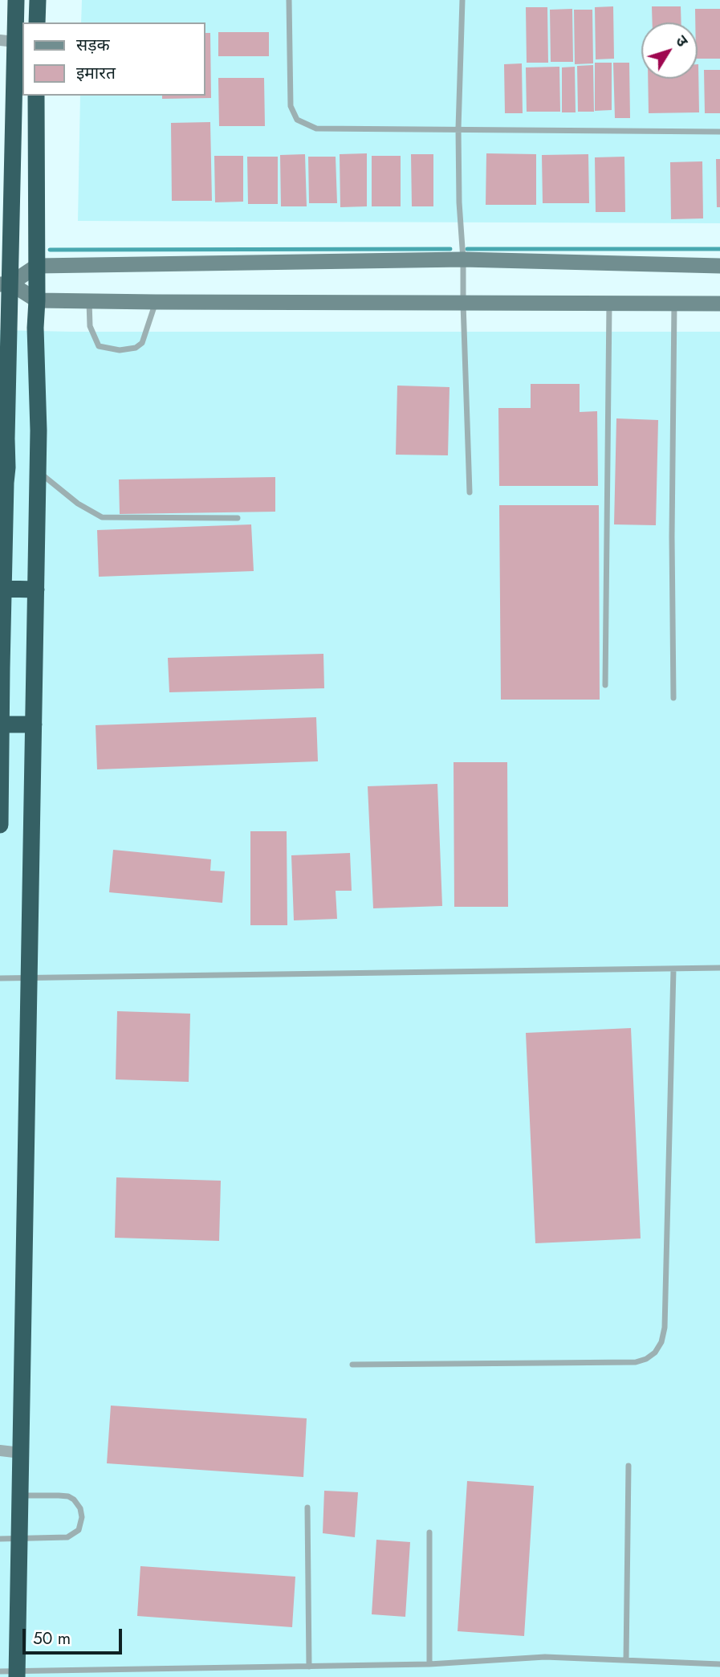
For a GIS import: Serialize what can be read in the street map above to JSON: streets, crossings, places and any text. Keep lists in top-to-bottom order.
{
  "legend": ["सड़क", "इमारत"],
  "scale_bar": "50 m",
  "north": "top right"
}
